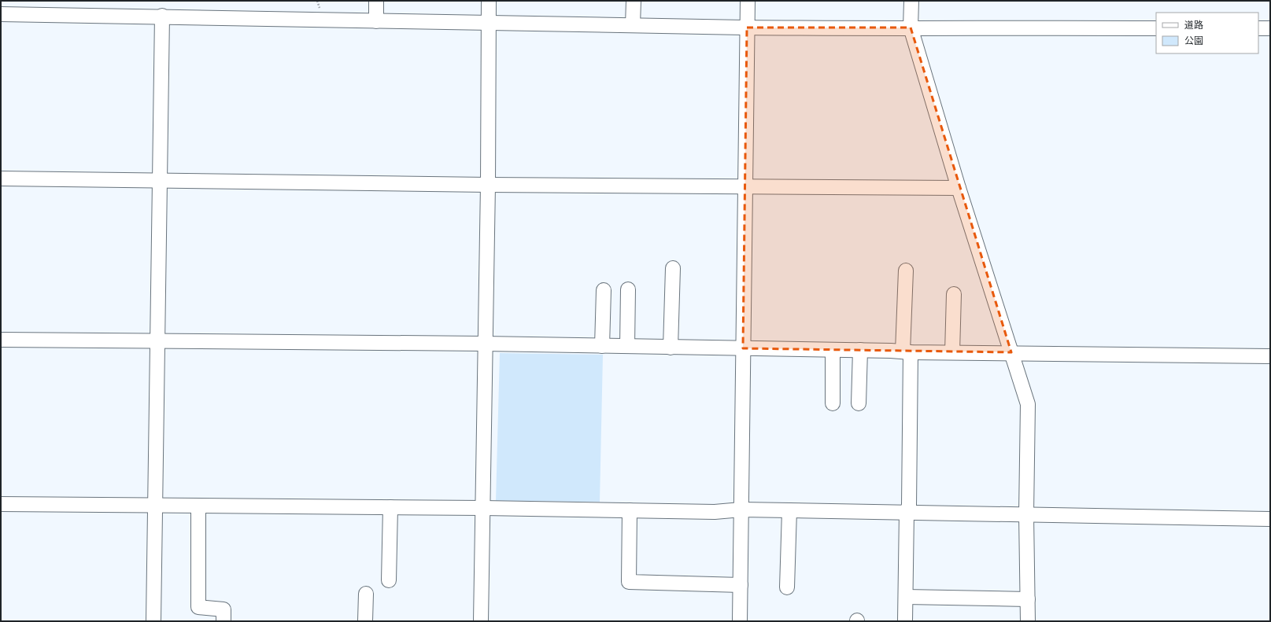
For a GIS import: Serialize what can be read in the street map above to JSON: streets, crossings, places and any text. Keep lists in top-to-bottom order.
{
  "legend": ["道路", "公園"]
}
